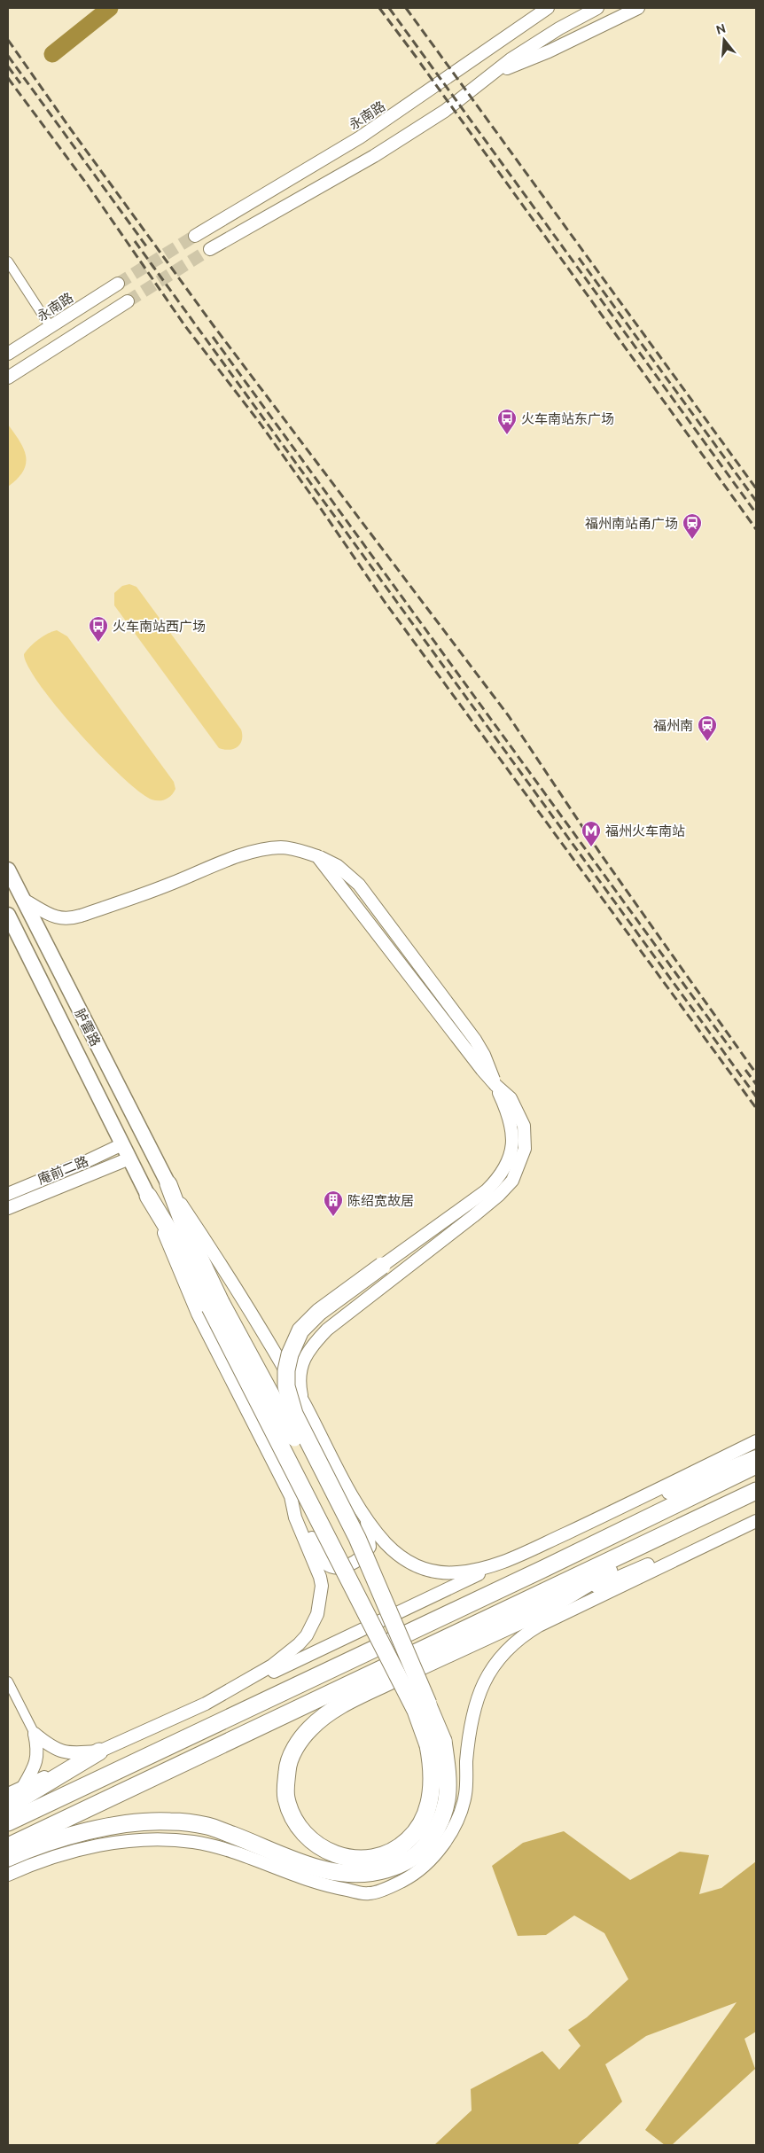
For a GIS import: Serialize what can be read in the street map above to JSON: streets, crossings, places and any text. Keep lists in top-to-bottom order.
{
  "streets": {
    "main road": ["永南路", "胪雷路", "庵前二路"]
  },
  "crossings": [
    ["胪雷路", "庵前二路"]
  ],
  "places": {
    "bus stop": ["火车南站东广场", "火车南站西广场"],
    "station": ["福州南站甬广场", "福州南"],
    "metro station": ["福州火车南站"],
    "building": ["陈绍宽故居"]
  },
  "north": "top"
}
